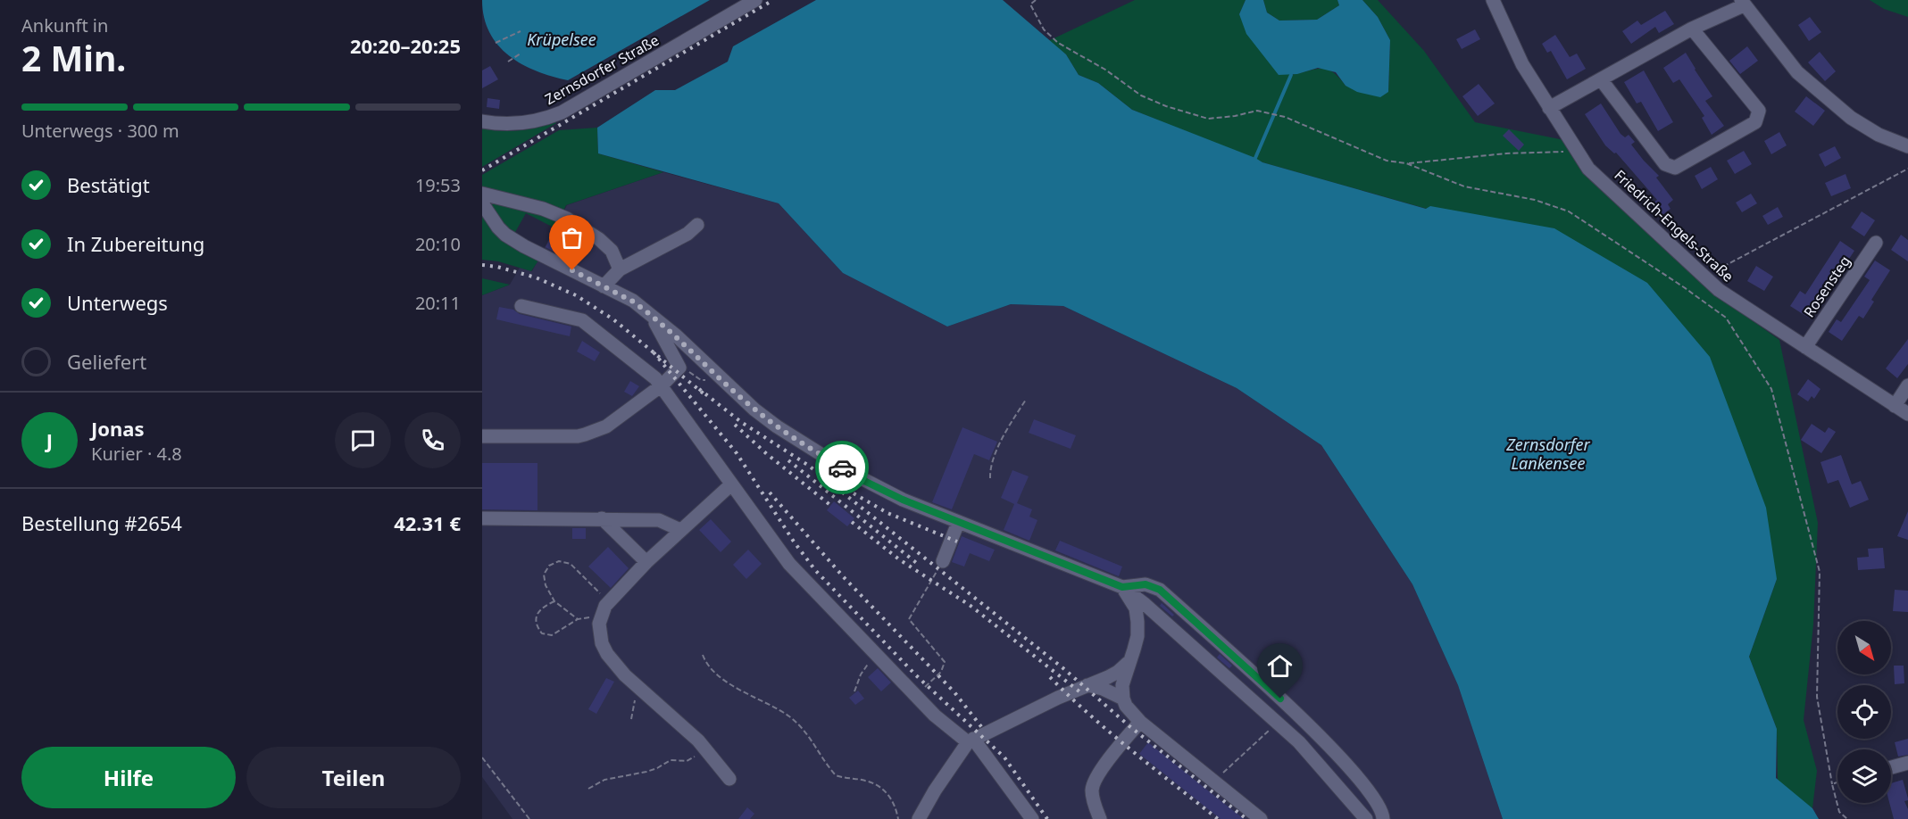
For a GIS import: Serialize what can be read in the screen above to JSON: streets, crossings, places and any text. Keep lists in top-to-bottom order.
{
  "streets": {
    "street": ["Zernsdorfer Straße", "Friedrich-Engels-Straße", "Rosensteg"]
  },
  "crossings": [
    ["Friedrich-Engels-Straße", "Rosensteg"]
  ],
  "water": ["Krüpelsee", "Zernsdorfer Lankensee"],
  "north": "bottom right",
  "page": {
    "heading": ["2 Min.", "Ankunft in", "20:20–20:25"],
    "panel": [
      "Jonas",
      "Kurier · 4.8",
      "Bestellung #2654",
      "42.31 €"
    ],
    "bar": "Unterwegs · 300 m",
    "list": [
      ["Bestätigt", "19:53"],
      ["In Zubereitung", "20:10"],
      ["Unterwegs", "20:11"],
      "Geliefert"
    ],
    "round": "J",
    "buttons": ["Hilfe", "Teilen"]
  }
}
